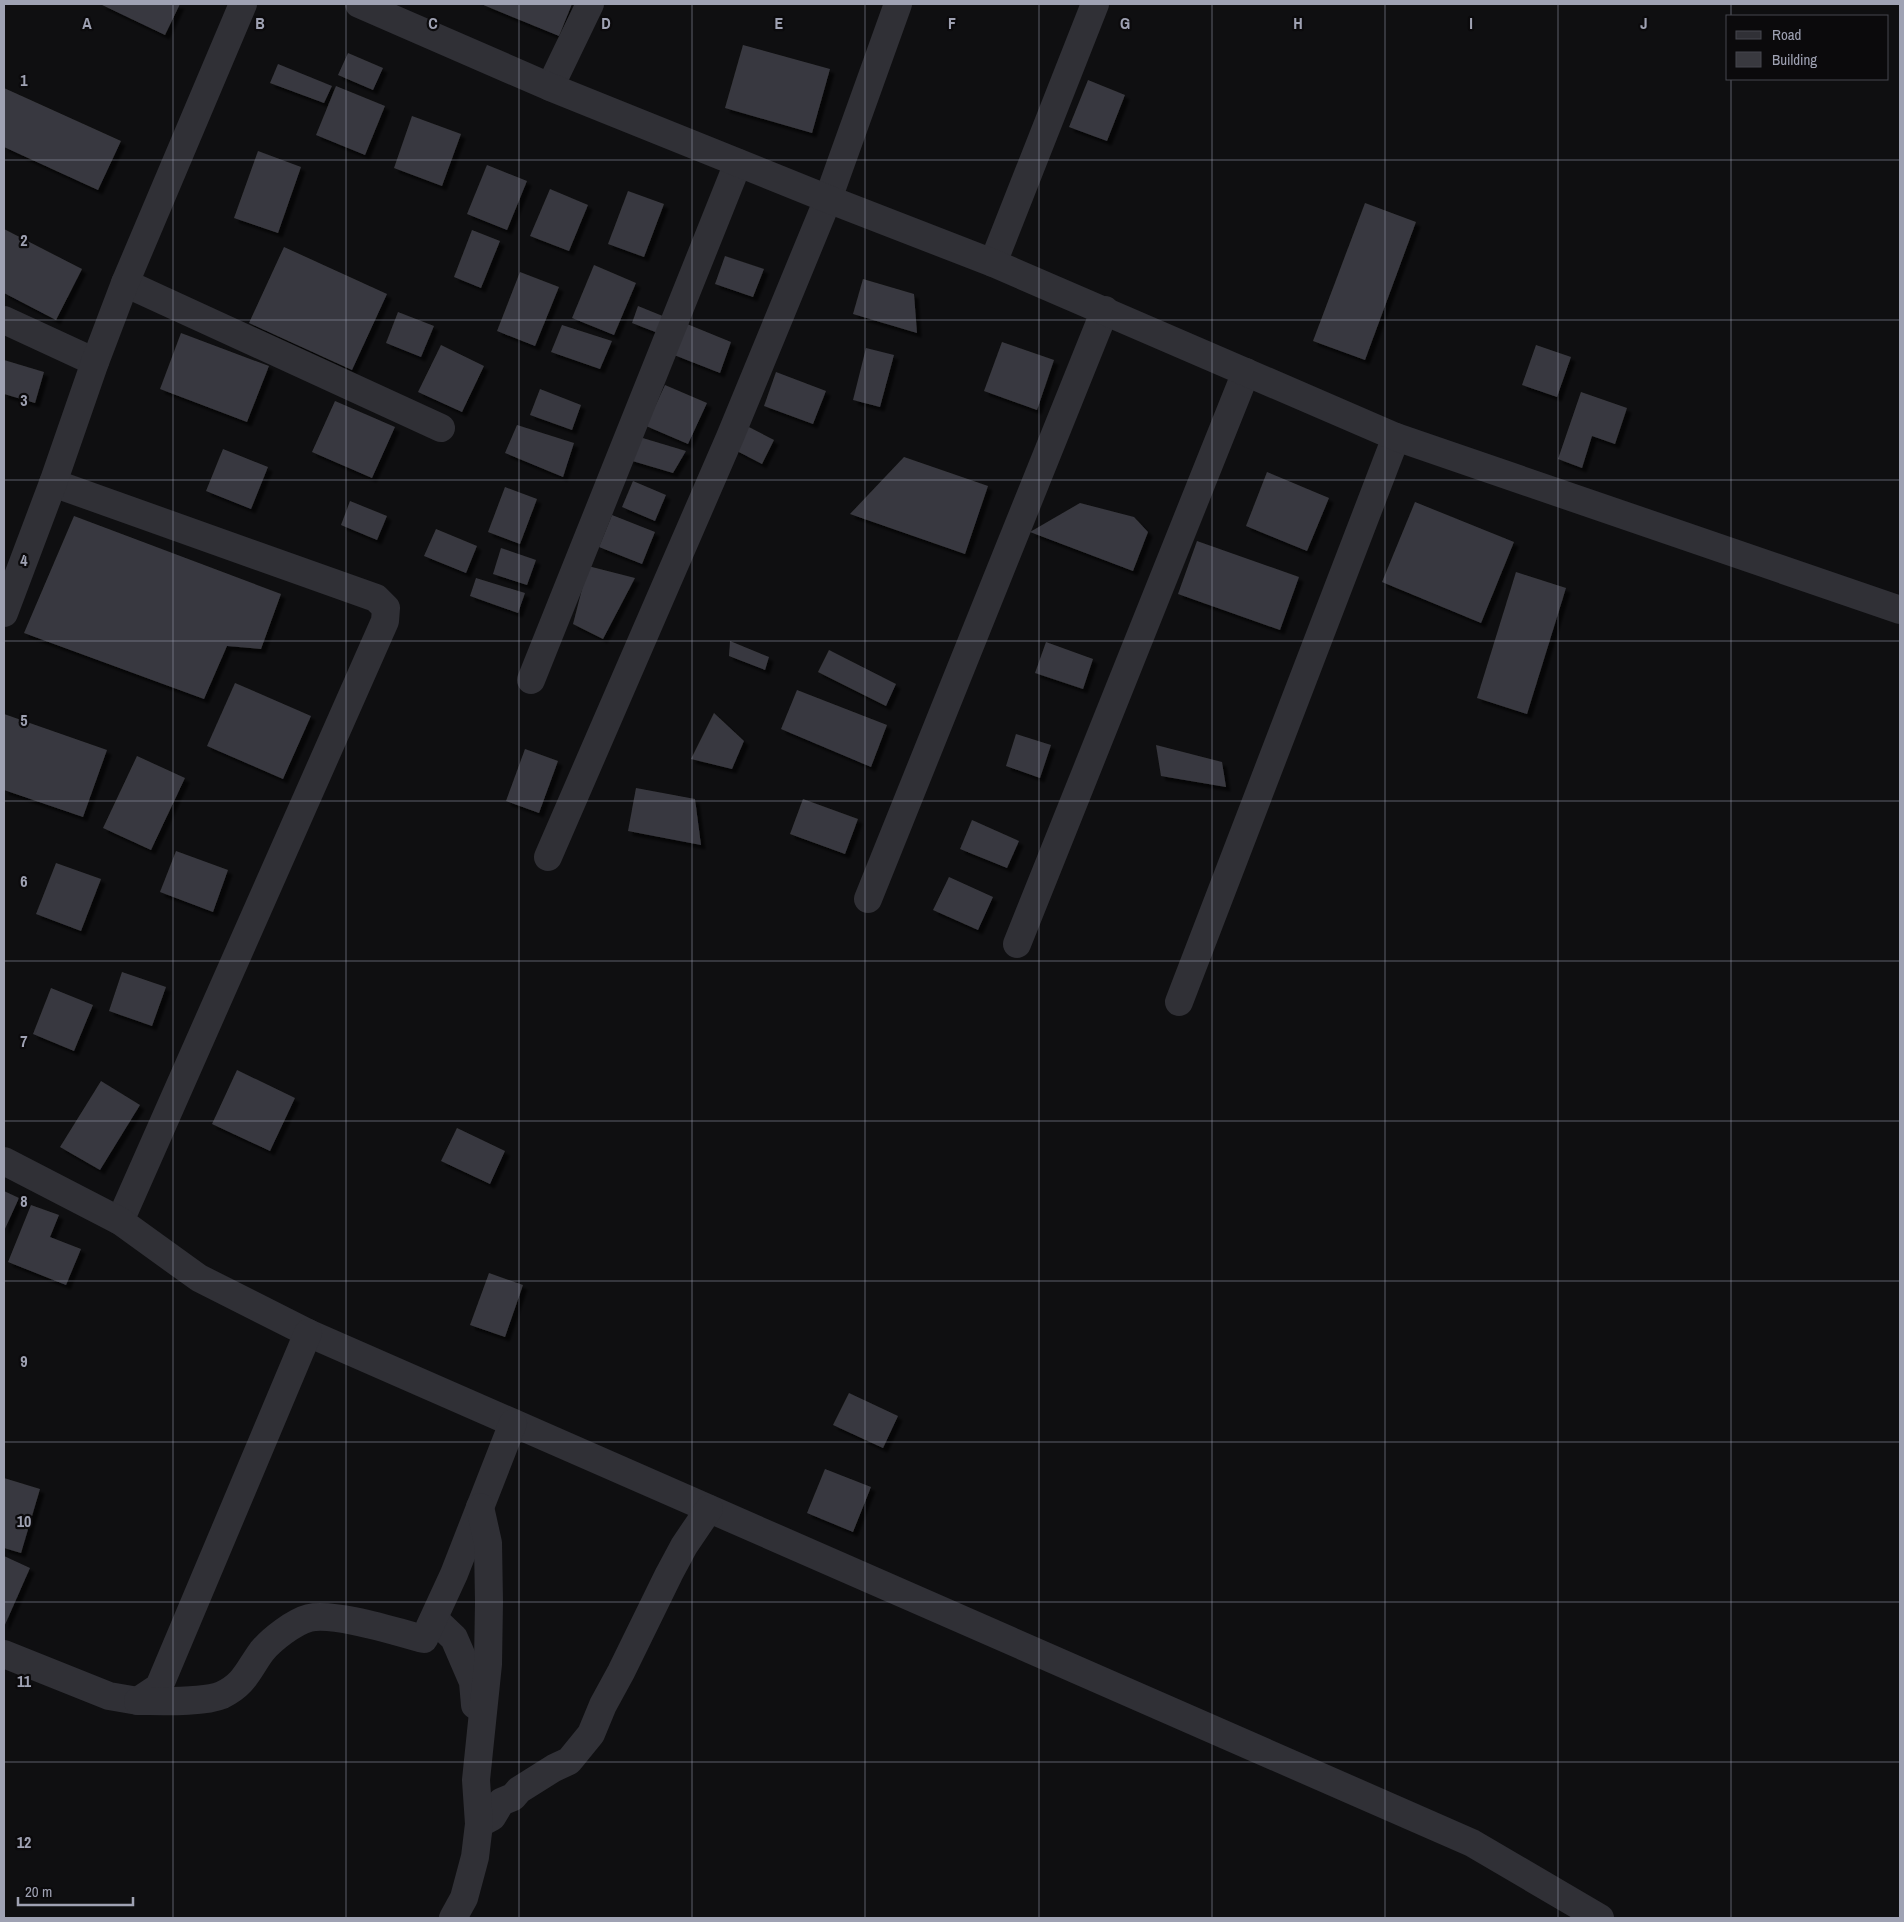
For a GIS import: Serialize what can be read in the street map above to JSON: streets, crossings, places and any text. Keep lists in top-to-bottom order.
{
  "legend": ["Road", "Building"],
  "scale_bar": "20 m",
  "grid": {
    "columns": [
      "A",
      "B",
      "C",
      "D",
      "E",
      "F",
      "G",
      "H",
      "I",
      "J"
    ],
    "rows": [
      "1",
      "2",
      "3",
      "4",
      "5",
      "6",
      "7",
      "8",
      "9",
      "10",
      "11",
      "12"
    ]
  }
}
